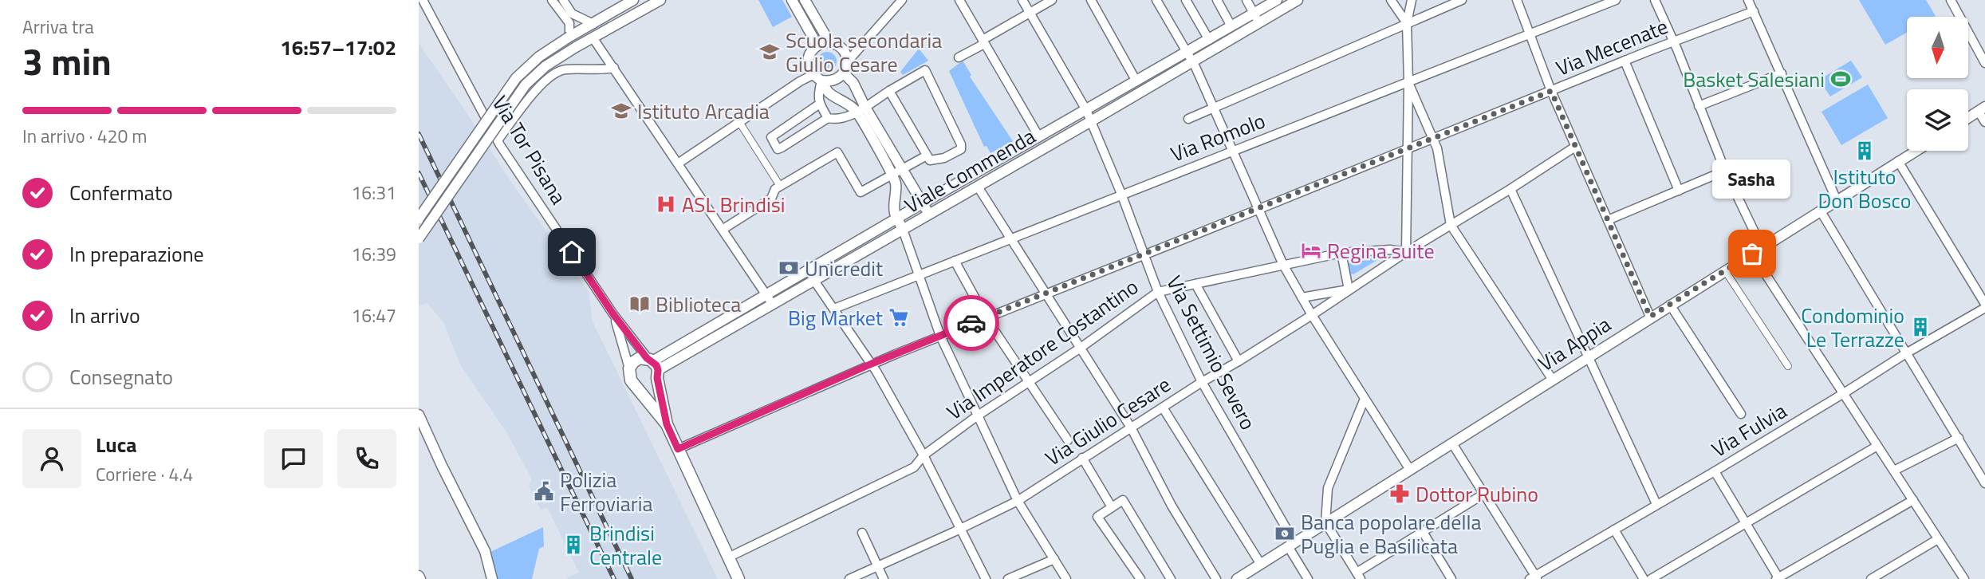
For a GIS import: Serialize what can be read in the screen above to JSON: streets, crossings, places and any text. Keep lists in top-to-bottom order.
{
  "streets": {
    "main road": ["Via Tor Pisana"],
    "street": [
      "Via Mecenate",
      "Via Romolo",
      "Viale Commenda",
      "Via Appia",
      "Via Imperatore Costantino",
      "Via Settimio Severo",
      "Via Giulio Cesare",
      "Via Fulvia"
    ]
  },
  "crossings": [
    ["Via Mecenate", "Via Tor Pisana"],
    ["Via Mecenate", "Via Settimio Severo"],
    ["Via Romolo", "Via Settimio Severo"],
    ["Via Tor Pisana", "Viale Commenda"],
    ["Via Tor Pisana", "Via Imperatore Costantino"],
    ["Viale Commenda", "Via Settimio Severo"],
    ["Via Appia", "Via Settimio Severo"],
    ["Via Imperatore Costantino", "Via Settimio Severo"],
    ["Via Imperatore Costantino", "Via Giulio Cesare"],
    ["Via Settimio Severo", "Via Giulio Cesare"]
  ],
  "places": {
    "school or university": ["Scuola secondaria Giulio Cesare", "Istituto Arcadia"],
    "sports": ["Basket Salesiani"],
    "building": ["Istituto Don Bosco", "Condominio Le Terrazze", "Brindisi Centrale"],
    "hospital": ["ASL Brindisi"],
    "hotel": ["Regina suite"],
    "other": ["Sasha"],
    "bank": ["Unicredit", "Banca popolare della Puglia e Basilicata"],
    "library": ["Biblioteca"],
    "supermarket": ["Big Market"],
    "public building": ["Polizia Ferroviaria"],
    "pharmacy": ["Dottor Rubino"]
  },
  "north": "bottom",
  "page": {
    "heading": ["3 min", "Arriva tra", "16:57–17:02"],
    "panel": ["Luca", "Corriere · 4.4"],
    "bar": "In arrivo · 420 m",
    "bubble": "Sasha",
    "list": [
      ["Confermato", "16:31"],
      ["In preparazione", "16:39"],
      ["In arrivo", "16:47"],
      "Consegnato"
    ]
  }
}
